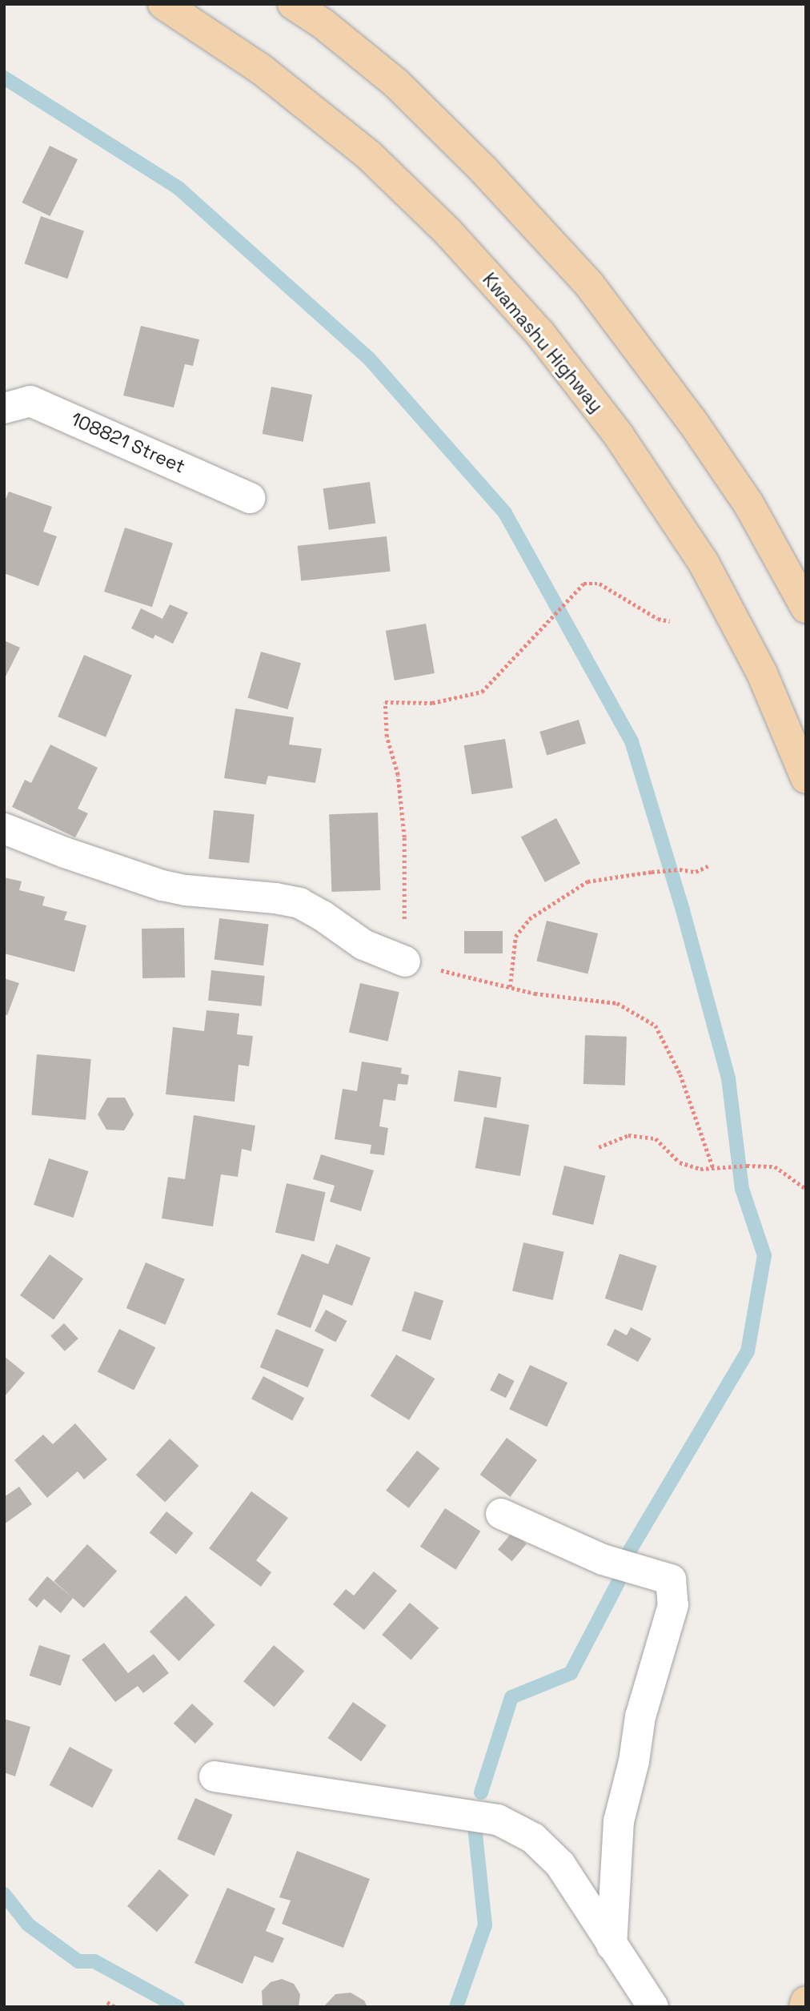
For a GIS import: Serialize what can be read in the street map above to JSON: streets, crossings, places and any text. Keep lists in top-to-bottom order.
{
  "streets": {
    "main road": ["Kwamashu Highway"],
    "street": ["108821 Street"]
  }
}
